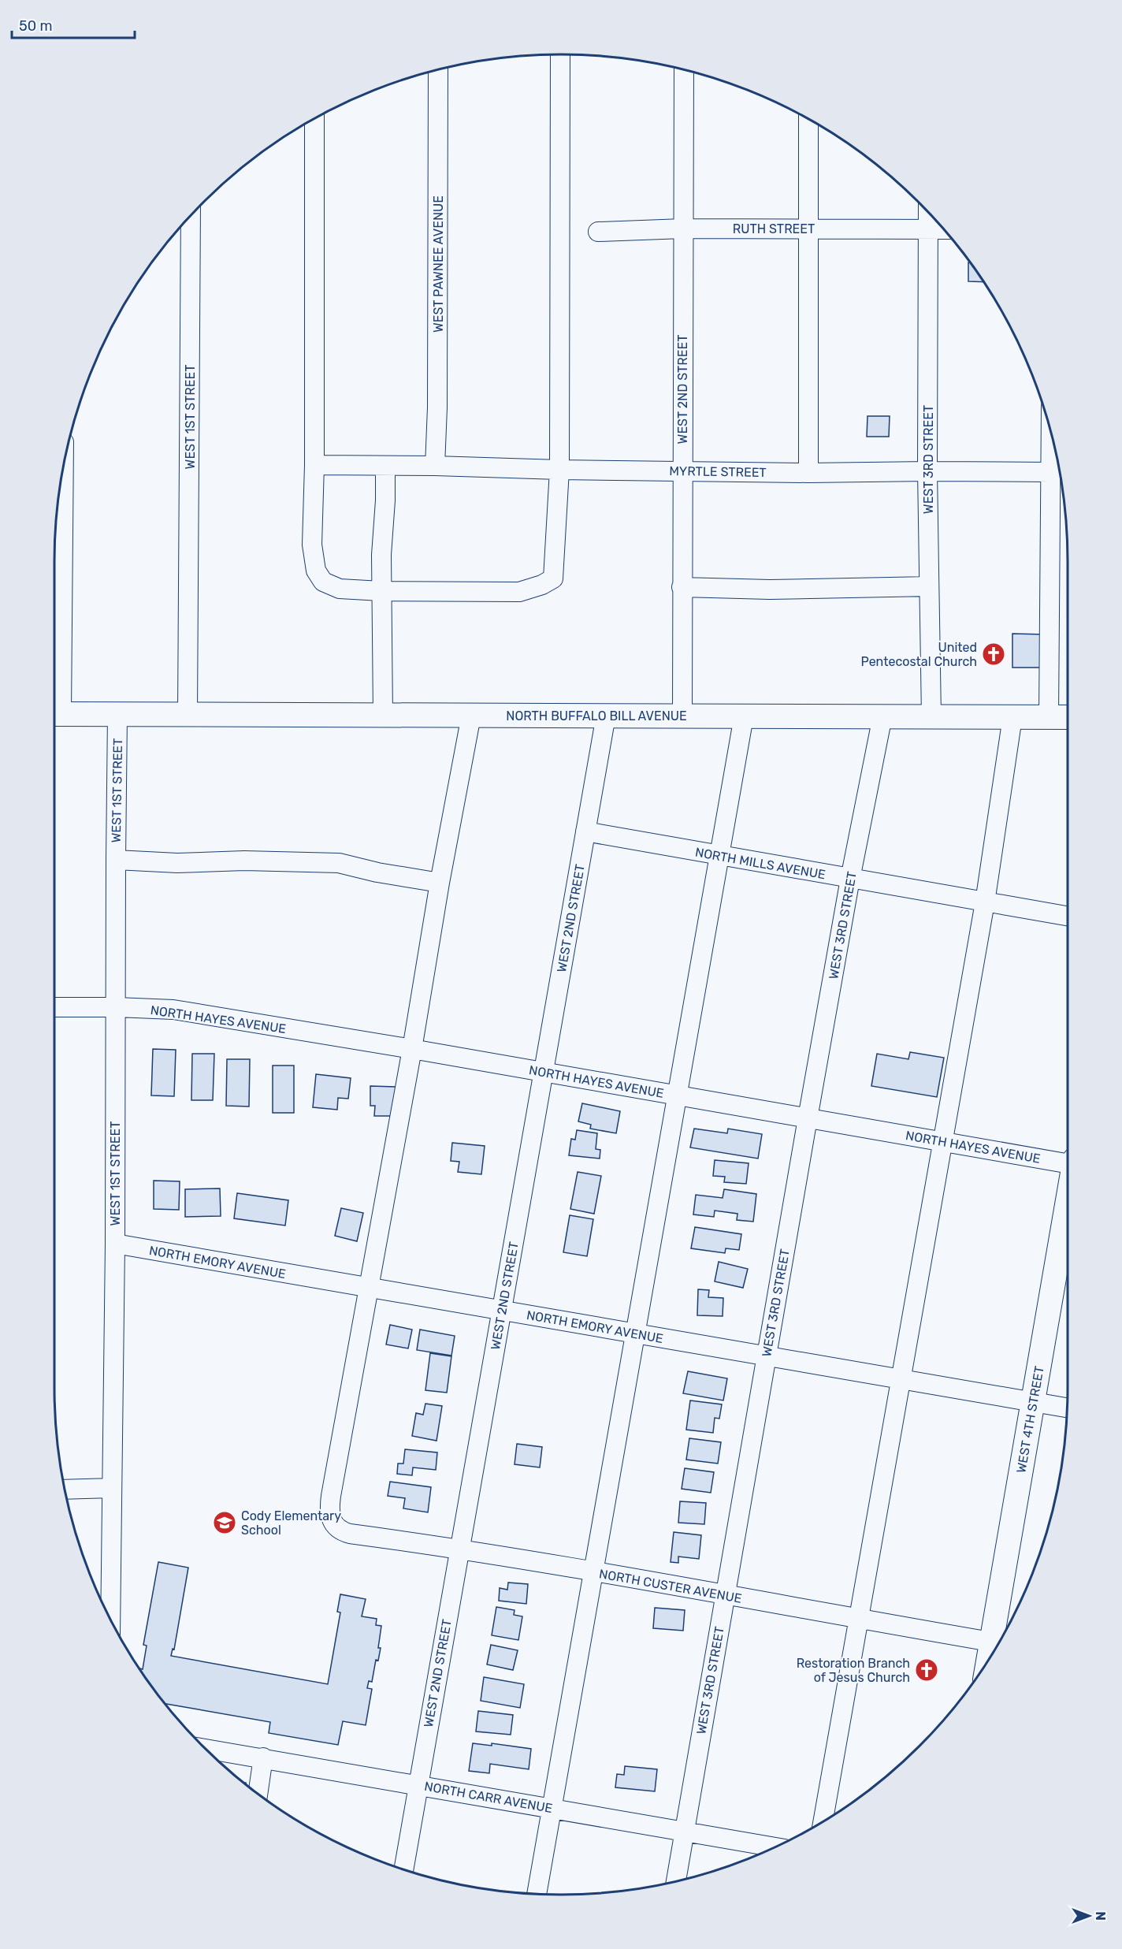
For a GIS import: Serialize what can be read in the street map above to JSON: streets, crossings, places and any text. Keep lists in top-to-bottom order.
{
  "streets": {
    "main road": ["NORTH BUFFALO BILL AVENUE", "WEST 4TH STREET"],
    "street": [
      "RUTH STREET",
      "WEST PAWNEE AVENUE",
      "WEST 2ND STREET",
      "WEST 1ST STREET",
      "WEST 3RD STREET",
      "MYRTLE STREET",
      "NORTH MILLS AVENUE",
      "NORTH HAYES AVENUE",
      "NORTH EMORY AVENUE",
      "NORTH CUSTER AVENUE",
      "NORTH CARR AVENUE"
    ]
  },
  "crossings": [
    ["RUTH STREET", "WEST 2ND STREET"],
    ["RUTH STREET", "WEST 3RD STREET"],
    ["WEST PAWNEE AVENUE", "MYRTLE STREET"],
    ["WEST 2ND STREET", "MYRTLE STREET"],
    ["WEST 2ND STREET", "NORTH BUFFALO BILL AVENUE"],
    ["WEST 2ND STREET", "NORTH MILLS AVENUE"],
    ["WEST 2ND STREET", "NORTH HAYES AVENUE"],
    ["WEST 2ND STREET", "NORTH EMORY AVENUE"],
    ["WEST 2ND STREET", "NORTH CUSTER AVENUE"],
    ["WEST 2ND STREET", "NORTH CARR AVENUE"],
    ["WEST 1ST STREET", "NORTH BUFFALO BILL AVENUE"],
    ["WEST 1ST STREET", "NORTH HAYES AVENUE"],
    ["WEST 1ST STREET", "NORTH EMORY AVENUE"],
    ["WEST 3RD STREET", "MYRTLE STREET"],
    ["WEST 3RD STREET", "NORTH BUFFALO BILL AVENUE"],
    ["WEST 3RD STREET", "NORTH MILLS AVENUE"],
    ["WEST 3RD STREET", "NORTH HAYES AVENUE"],
    ["WEST 3RD STREET", "NORTH EMORY AVENUE"],
    ["WEST 3RD STREET", "NORTH CUSTER AVENUE"],
    ["WEST 3RD STREET", "NORTH CARR AVENUE"],
    ["NORTH EMORY AVENUE", "WEST 4TH STREET"],
    ["NORTH EMORY AVENUE", "NORTH CUSTER AVENUE"],
    ["WEST 4TH STREET", "NORTH CUSTER AVENUE"]
  ],
  "places": {
    "church": ["United Pentecostal Church", "Restoration Branch of Jesus Church"],
    "school or university": ["Cody Elementary School"]
  },
  "scale_bar": "50 m",
  "north": "right"
}
